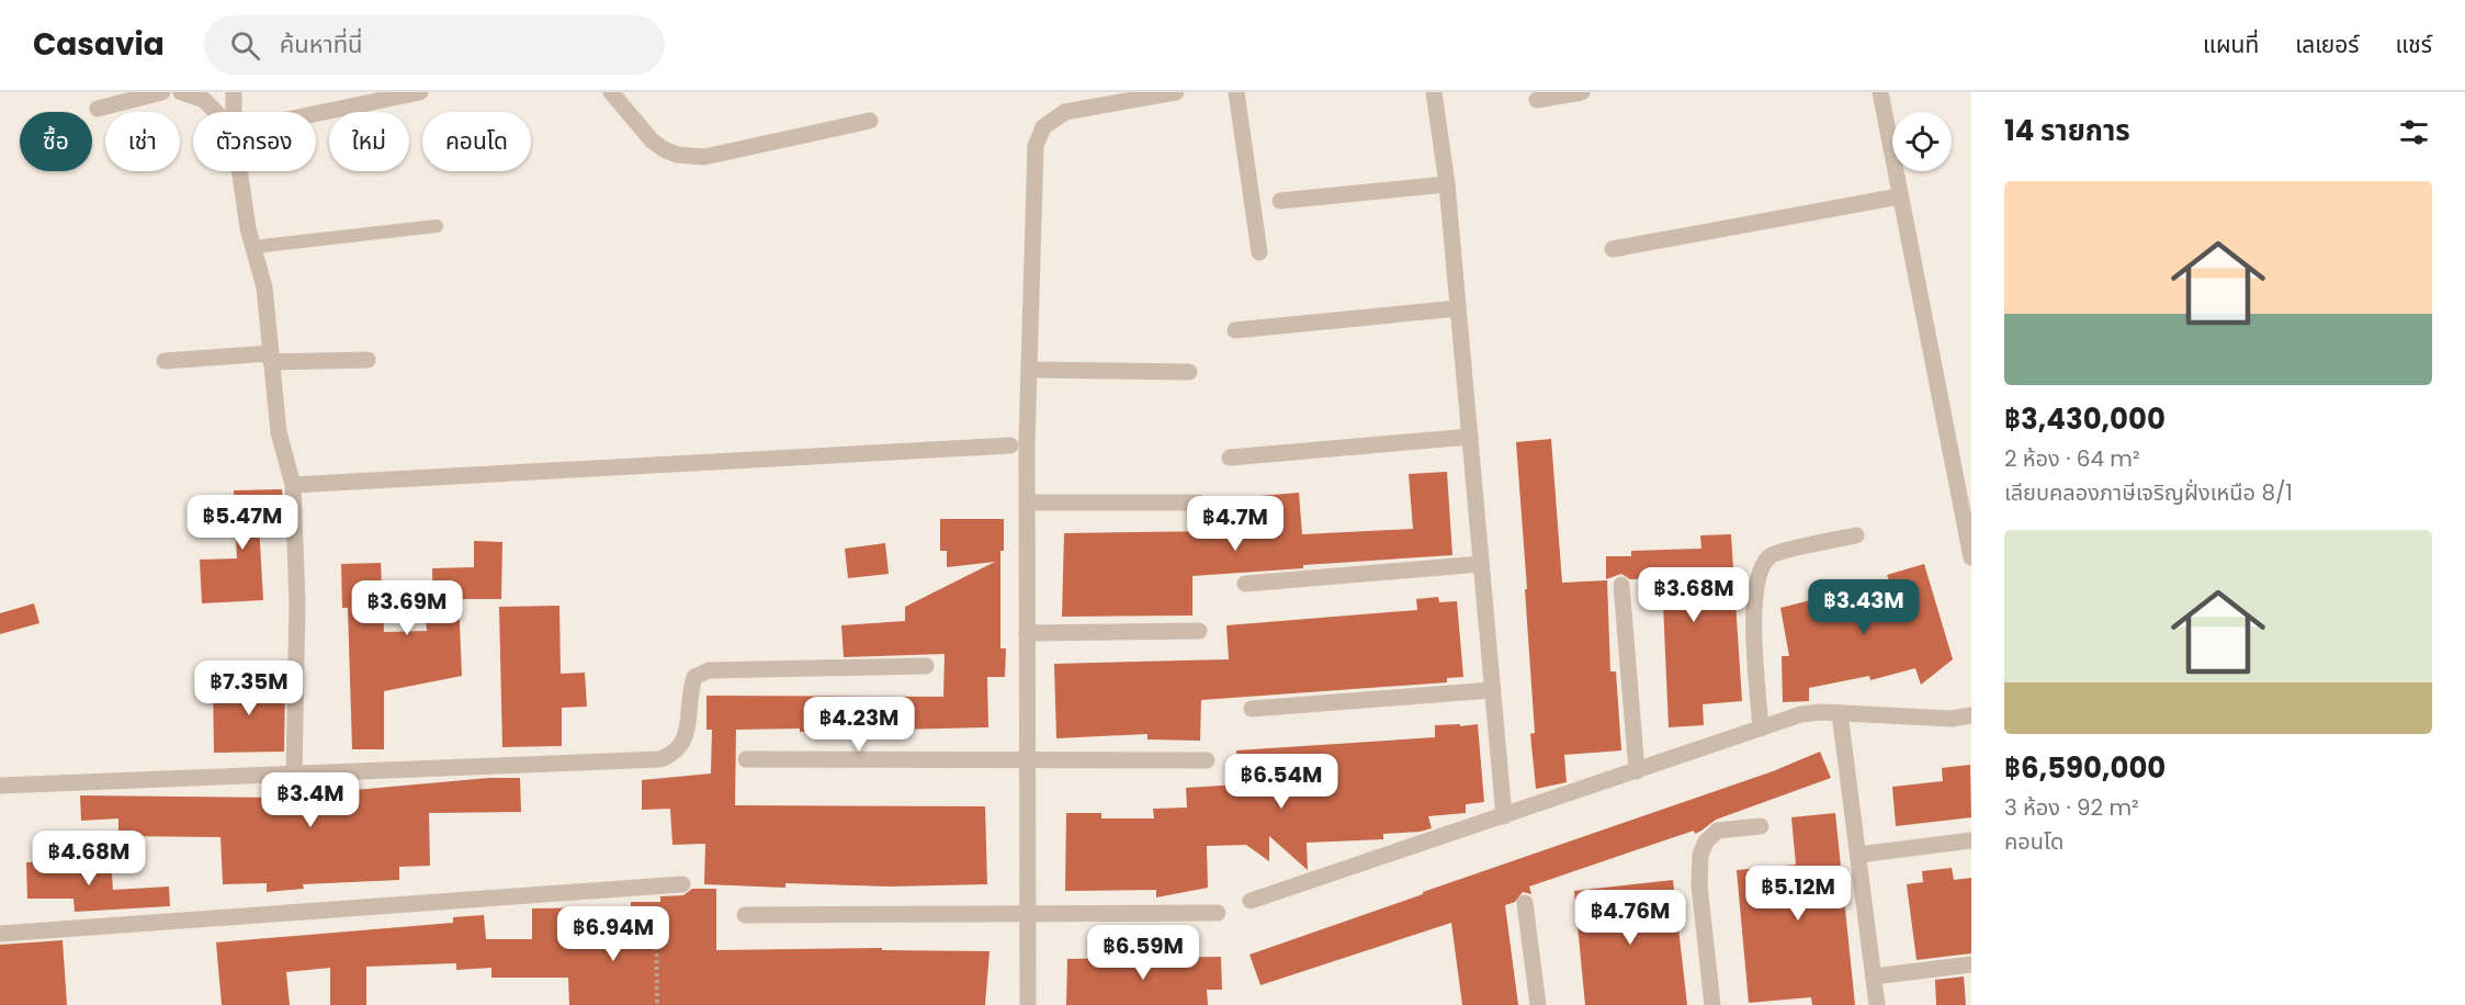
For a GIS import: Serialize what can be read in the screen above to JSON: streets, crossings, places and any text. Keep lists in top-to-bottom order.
{
  "page": {
    "header": "Casavia",
    "search": "ค้นหาที่นี่",
    "nav": ["แผนที่", "เลเยอร์", "แชร์"],
    "heading": "14 รายการ",
    "chip": [
      "ซื้อ",
      "เช่า",
      "ตัวกรอง",
      "ใหม่",
      "คอนโด"
    ],
    "list": [
      {
        "name": "฿3,430,000",
        "note": "2 ห้อง · 64 m² · เลียบคลองภาษีเจริญฝั่งเหนือ 8/1"
      },
      {
        "name": "฿6,590,000",
        "note": "3 ห้อง · 92 m² · คอนโด"
      }
    ],
    "price": [
      "฿5.47M",
      "฿4.7M",
      "฿3.68M",
      "฿3.43M",
      "฿3.69M",
      "฿7.35M",
      "฿4.23M",
      "฿6.54M",
      "฿3.4M",
      "฿4.68M",
      "฿5.12M",
      "฿4.76M",
      "฿6.94M",
      "฿6.59M"
    ]
  }
}
